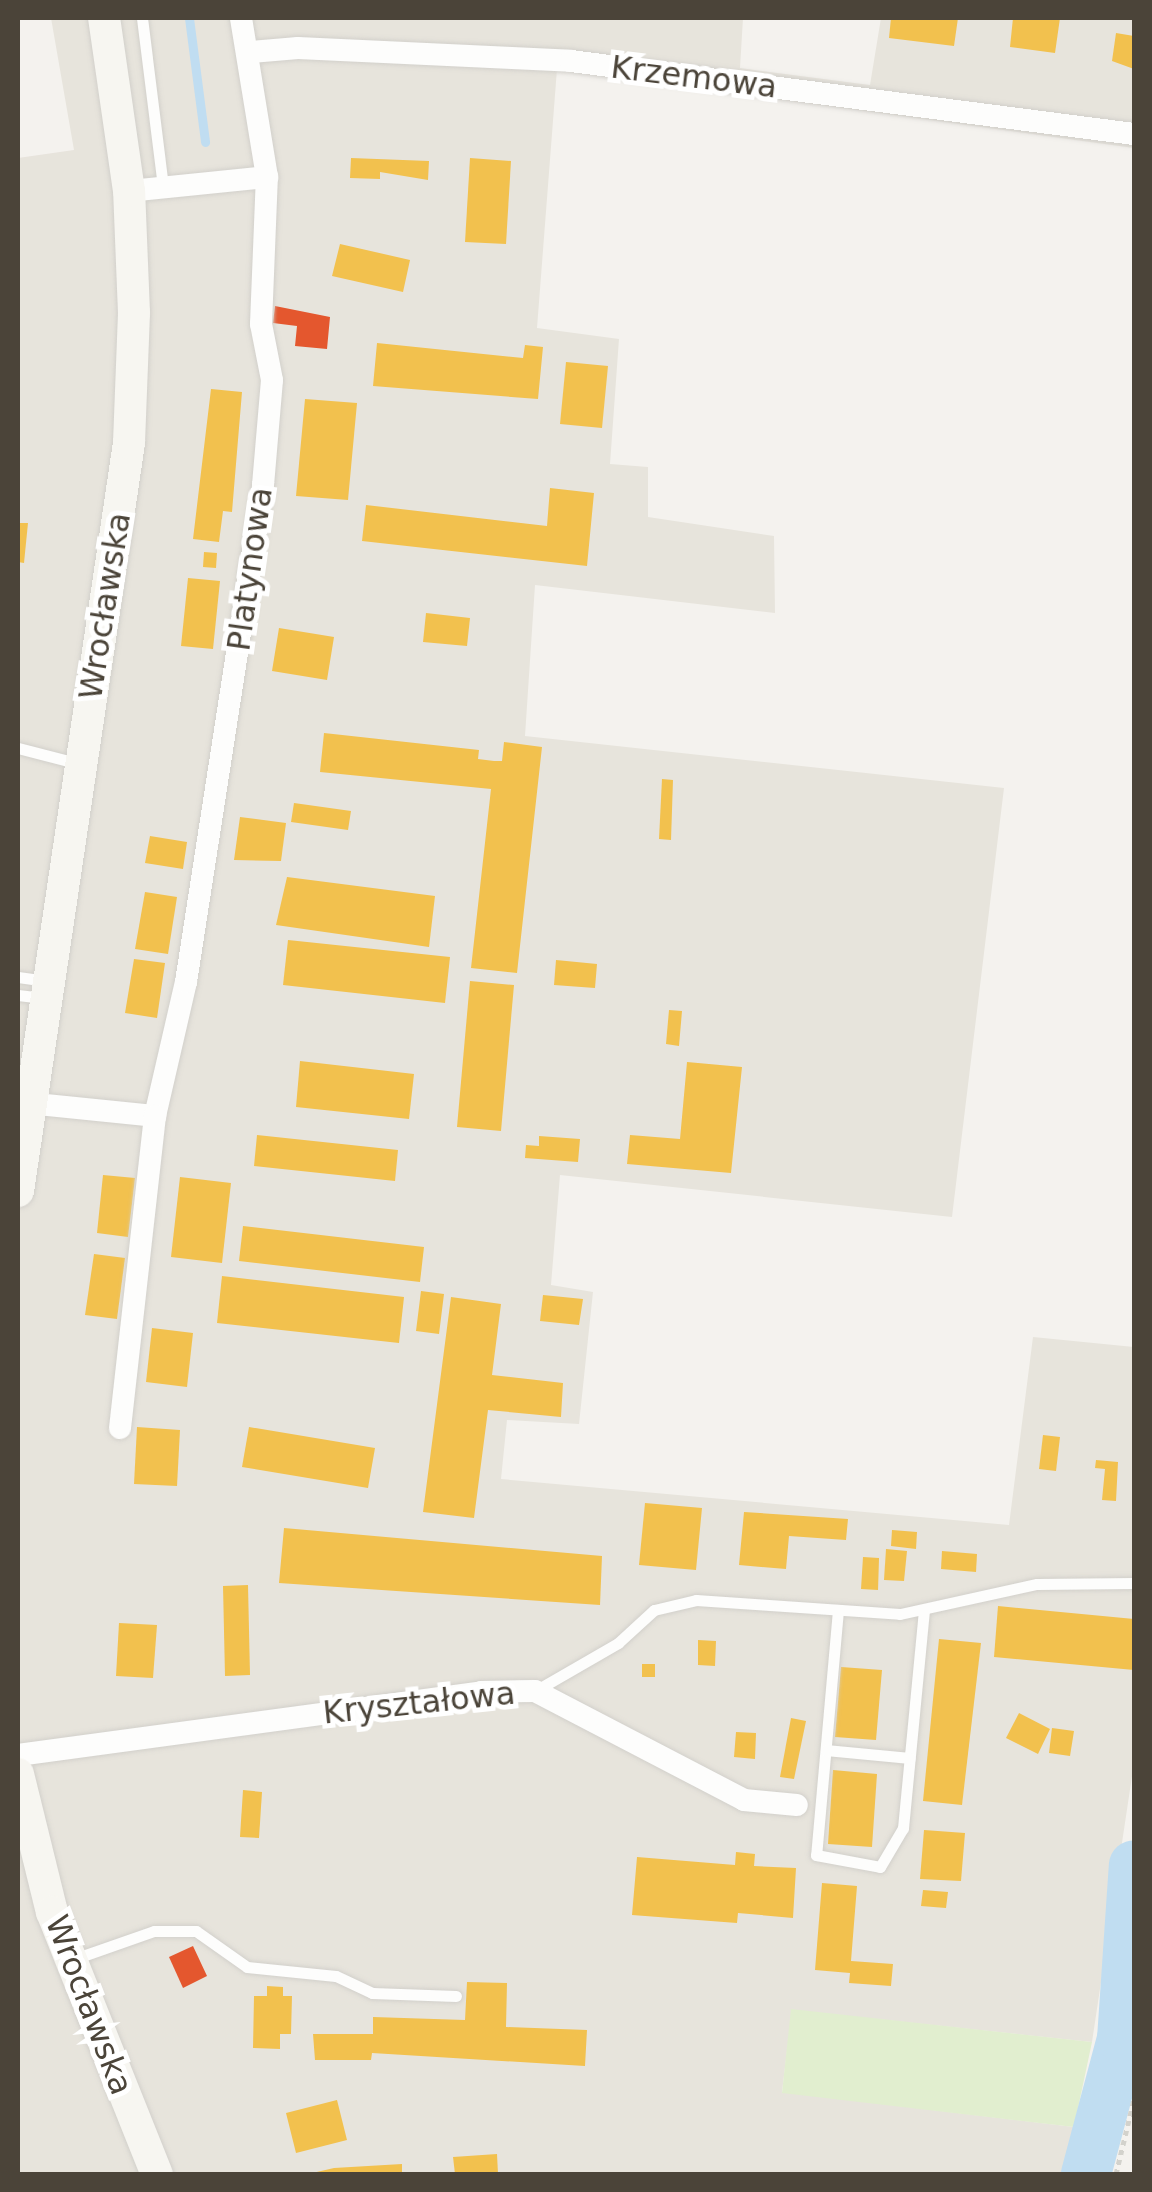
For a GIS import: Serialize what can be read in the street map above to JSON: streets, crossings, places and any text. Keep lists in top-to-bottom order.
{
  "streets": {
    "main road": ["Wrocławska"],
    "street": ["Krzemowa", "Platynowa", "Kryształowa"]
  },
  "crossings": [
    ["Krzemowa", "Platynowa"]
  ]
}
